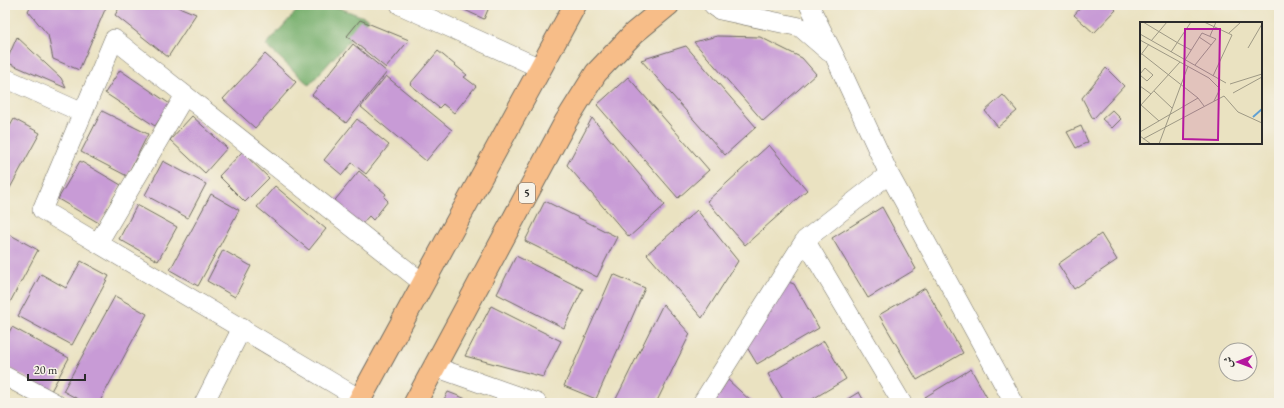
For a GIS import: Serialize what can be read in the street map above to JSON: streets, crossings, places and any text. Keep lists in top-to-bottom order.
{
  "streets": {
    "main road": ["5"]
  },
  "scale_bar": "20 m",
  "north": "left"
}
